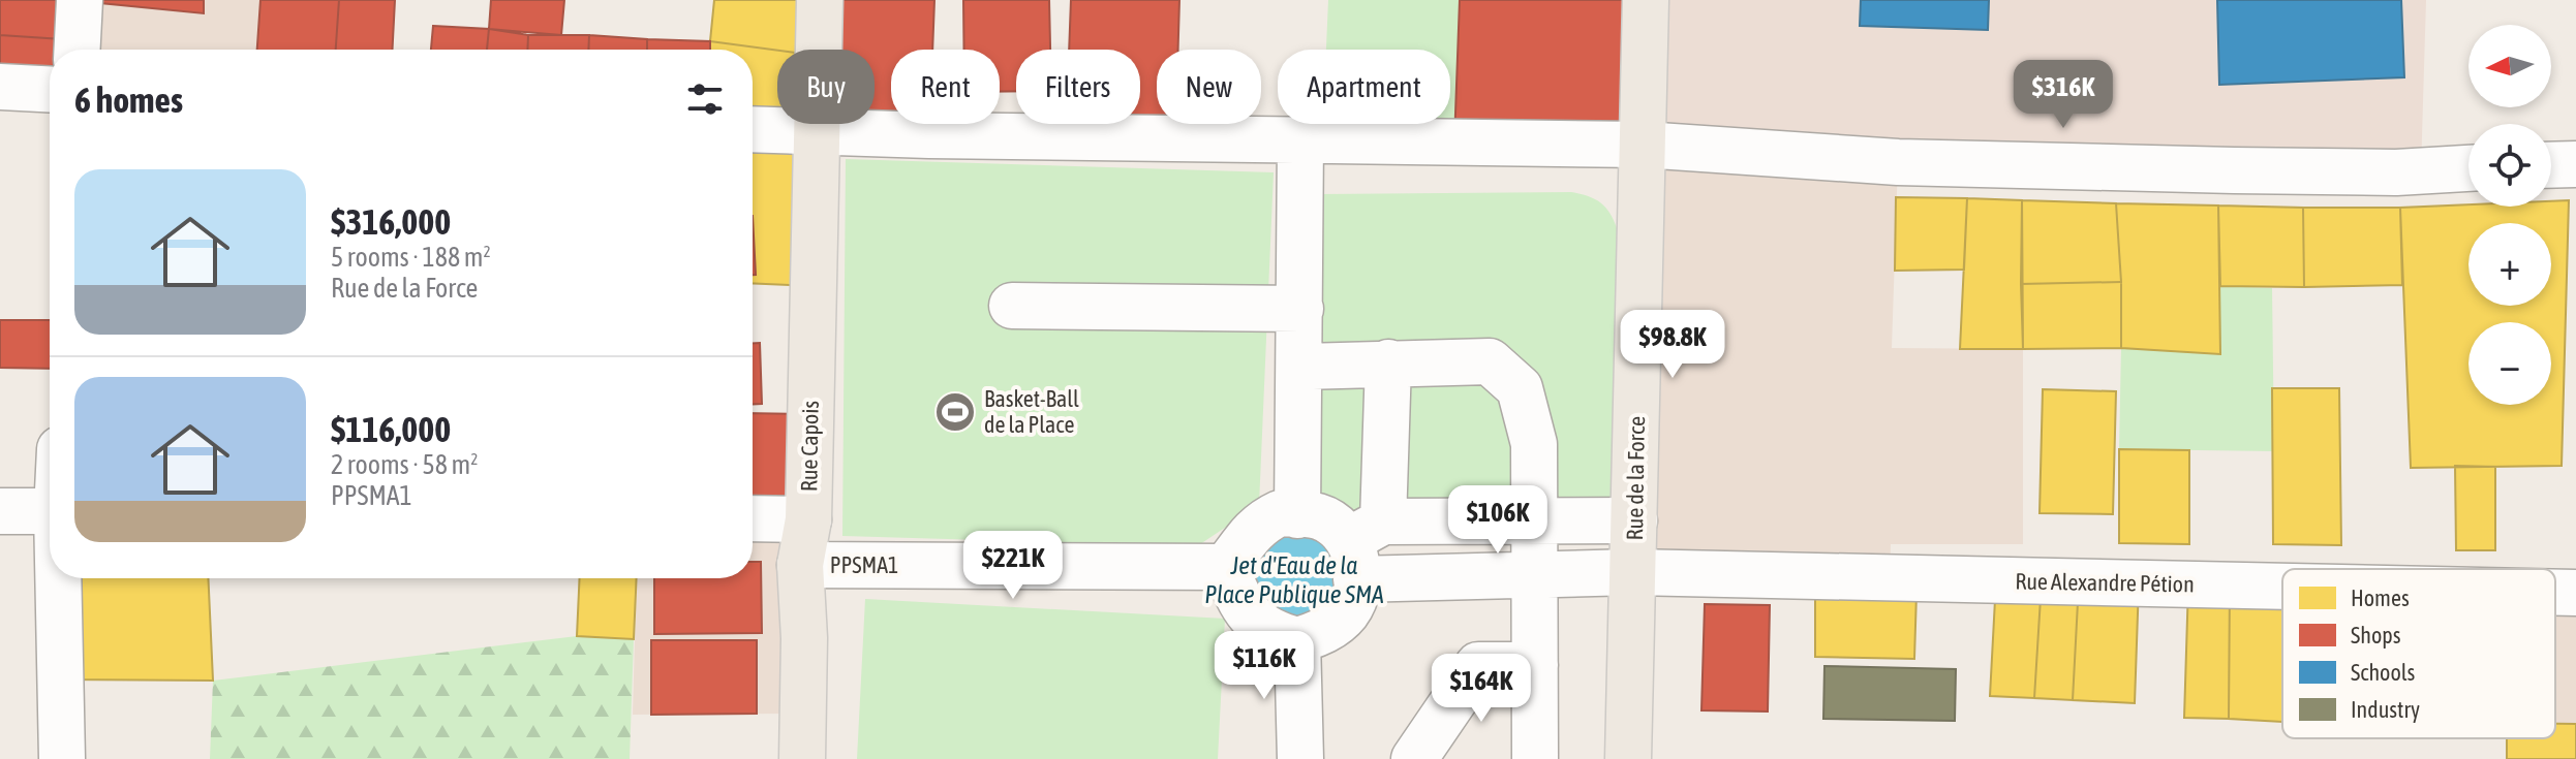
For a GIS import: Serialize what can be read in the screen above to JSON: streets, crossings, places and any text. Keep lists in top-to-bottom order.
{
  "streets": {
    "main road": ["Rue Capois", "Rue de la Force"],
    "street": ["PPSMA1", "Rue Alexandre Pétion"]
  },
  "crossings": [
    ["Rue Capois", "PPSMA1"],
    ["Rue de la Force", "Rue Alexandre Pétion"]
  ],
  "water": ["Jet d'Eau de la Place Publique SMA"],
  "places": {
    "sports": ["Basket-Ball de la Place"]
  },
  "legend": [
    "Homes",
    "Shops",
    "Schools",
    "Industry"
  ],
  "north": "left",
  "page": {
    "map_buttons": ["+", "−"],
    "chip": [
      "Buy",
      "Rent",
      "Filters",
      "New",
      "Apartment"
    ],
    "heading": "6 homes",
    "price": [
      "$316K",
      "$98.8K",
      "$106K",
      "$221K",
      "$116K",
      "$164K"
    ],
    "list": [
      {
        "name": "$316,000",
        "note": "5 rooms · 188 m² · Rue de la Force"
      },
      {
        "name": "$116,000",
        "note": "2 rooms · 58 m² · PPSMA1"
      }
    ]
  }
}
